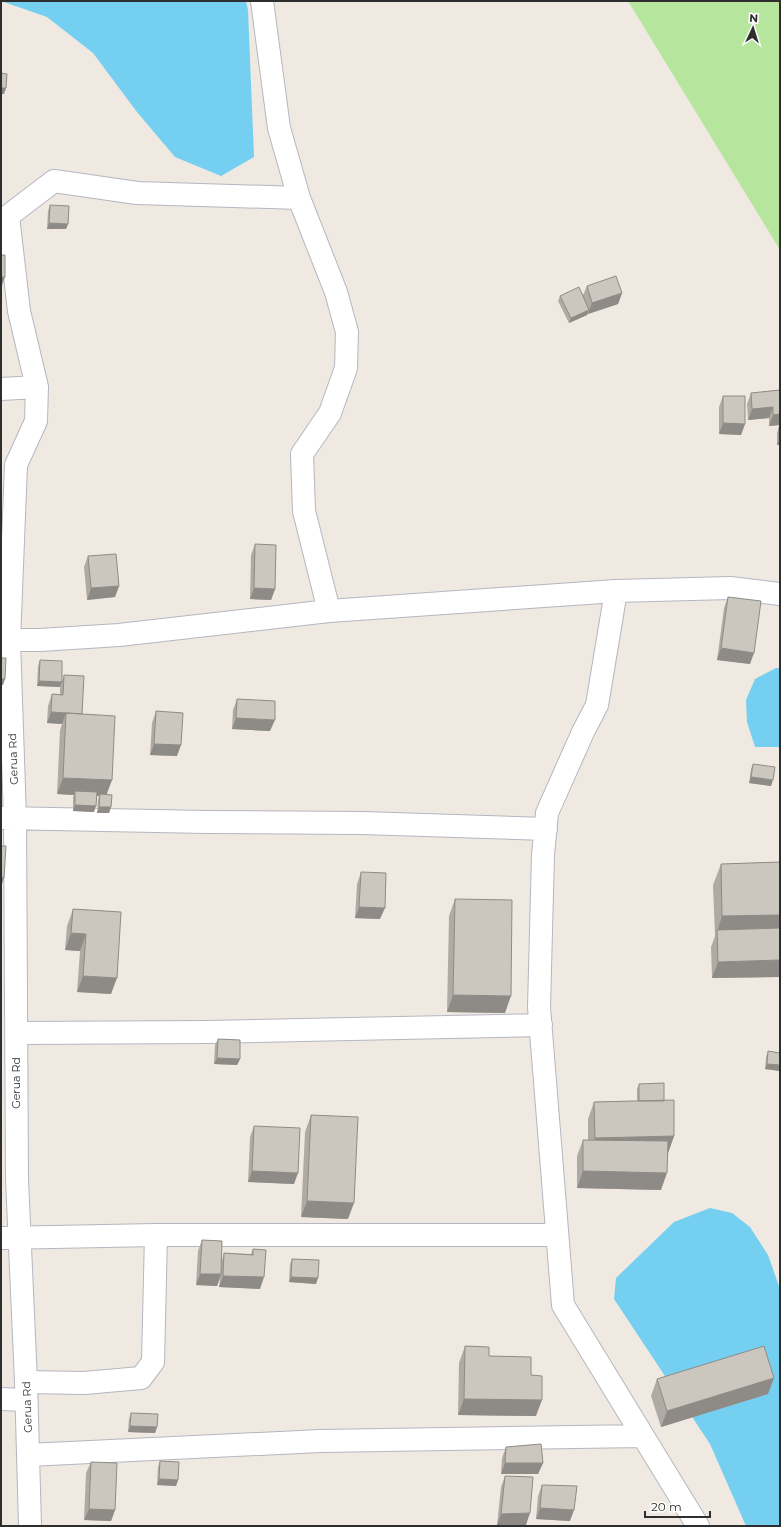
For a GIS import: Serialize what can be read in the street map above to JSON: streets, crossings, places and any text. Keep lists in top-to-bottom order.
{
  "streets": {
    "street": ["Gerua Rd"]
  },
  "scale_bar": "20 m",
  "north": "top"
}
